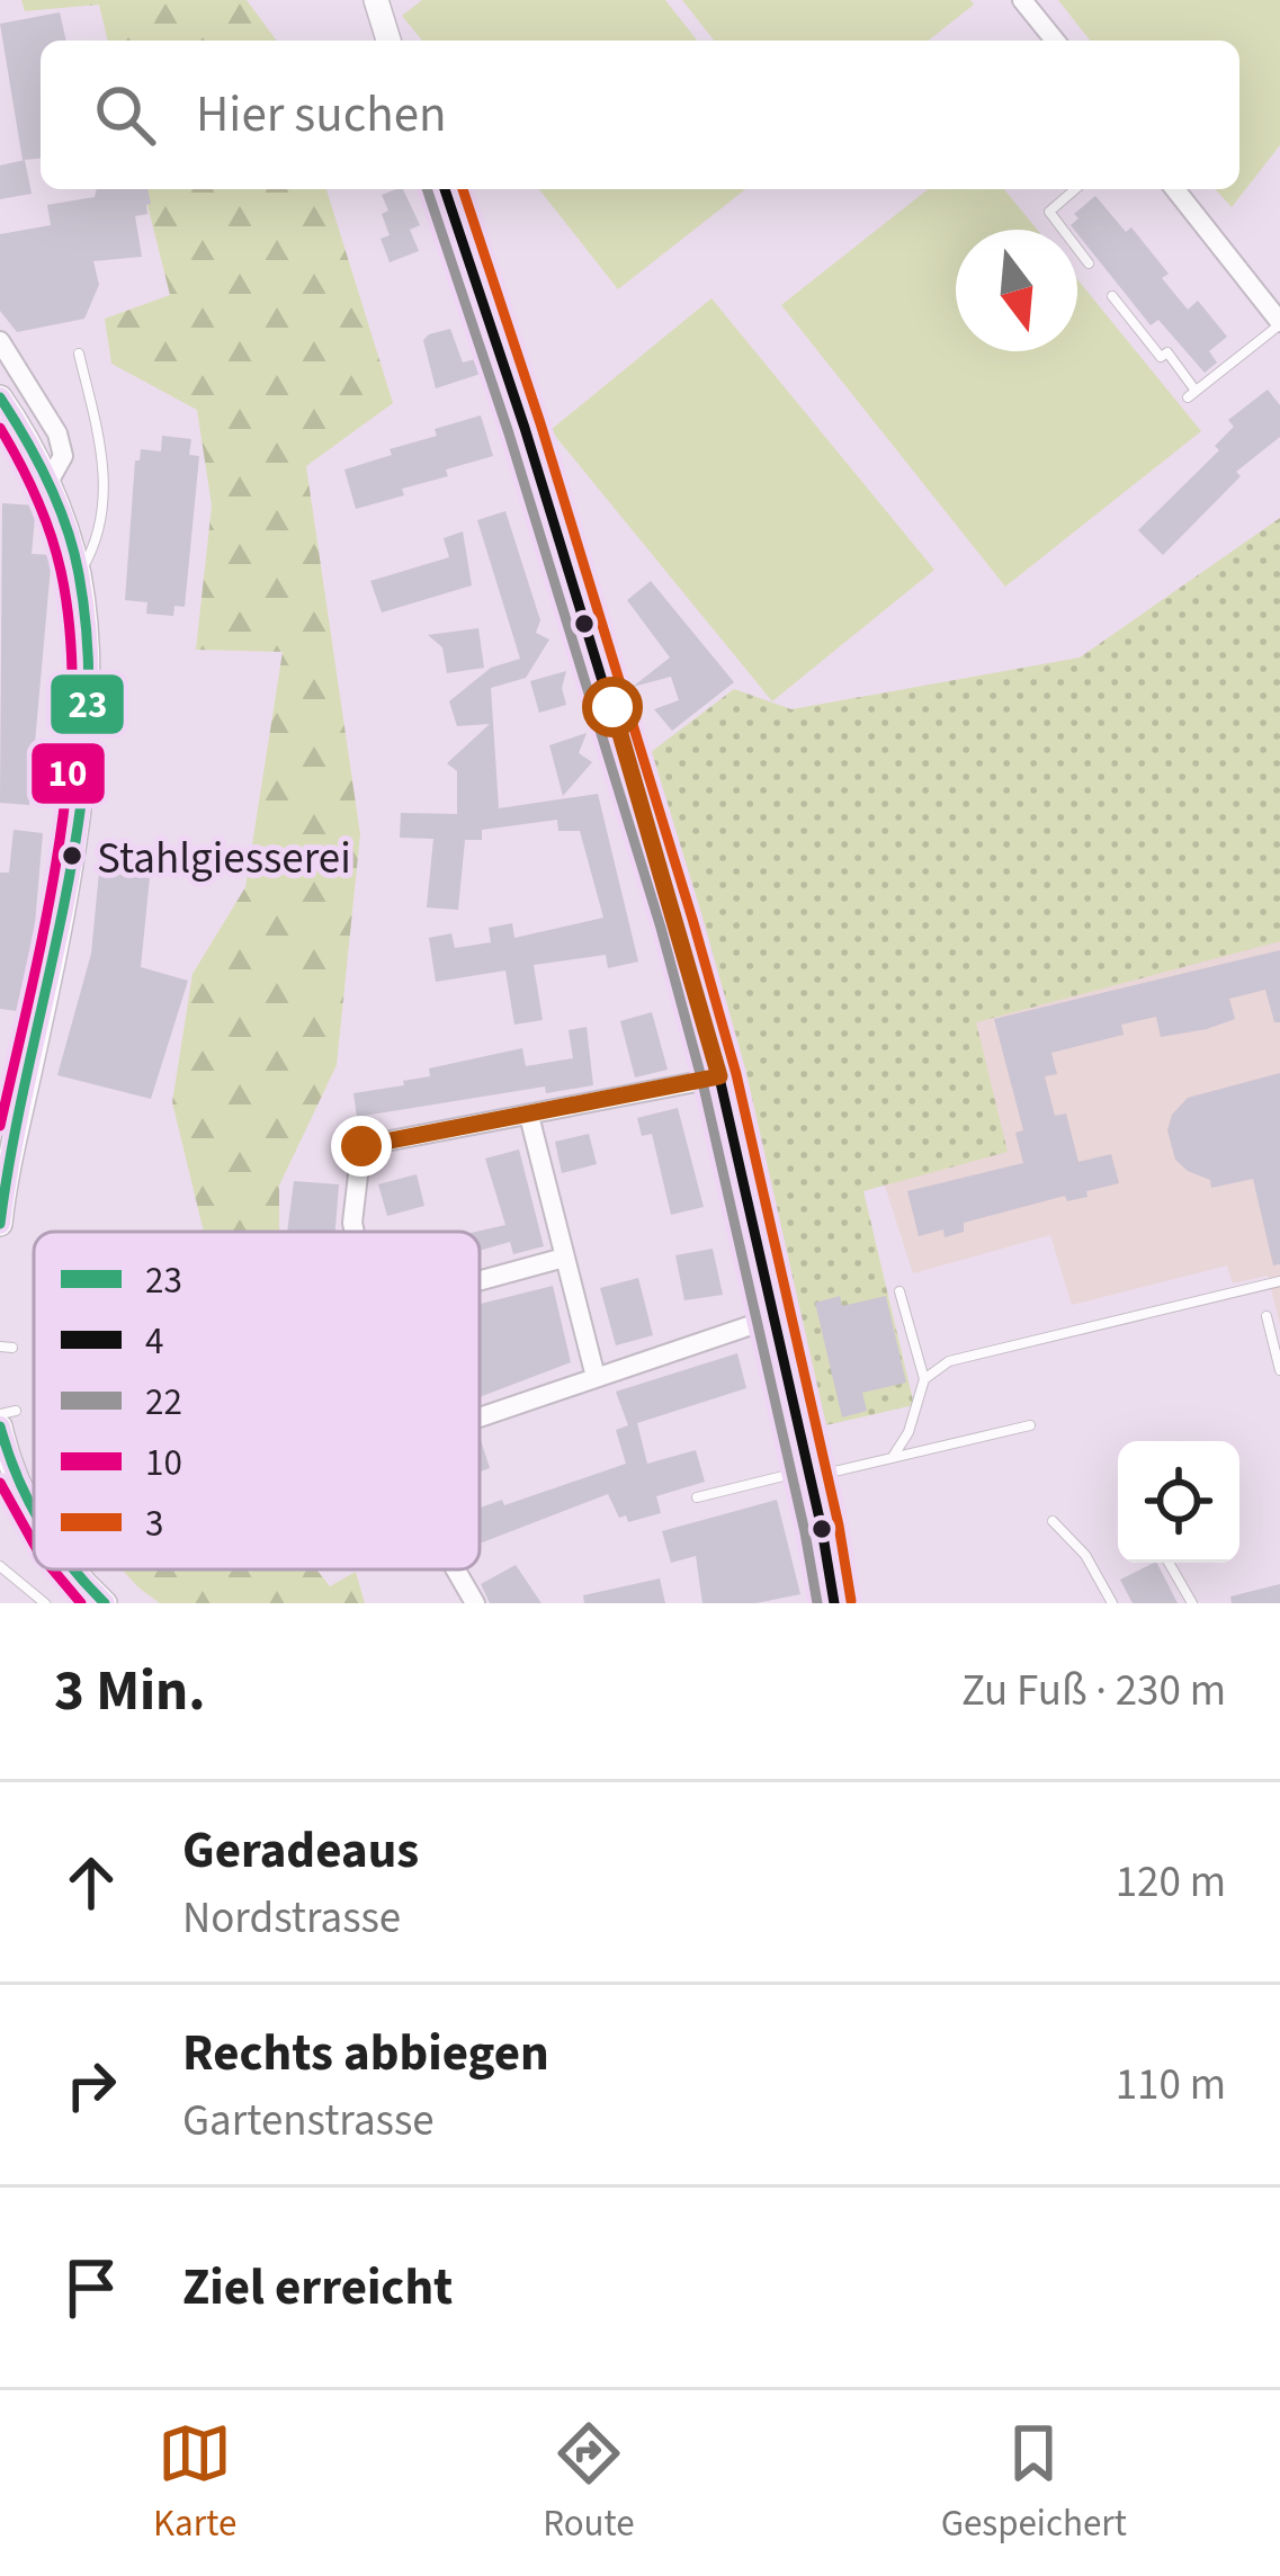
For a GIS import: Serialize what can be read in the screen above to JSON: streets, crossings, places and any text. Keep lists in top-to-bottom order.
{
  "places": ["Stahlgiesserei"],
  "lines": [
    "transit line 4",
    "transit line 22",
    "transit line 3",
    "transit line 23",
    "transit line 10"
  ],
  "legend": [
    "23",
    "4",
    "22",
    "10",
    "3"
  ],
  "north": "bottom",
  "page": {
    "search": "Hier suchen",
    "heading": ["3 Min.", "Zu Fuß · 230 m"],
    "list": [
      ["Geradeaus", "Nordstrasse", "120 m"],
      ["Rechts abbiegen", "Gartenstrasse", "110 m"],
      "Ziel erreicht"
    ],
    "nav": ["Karte", "Route", "Gespeichert"]
  }
}
